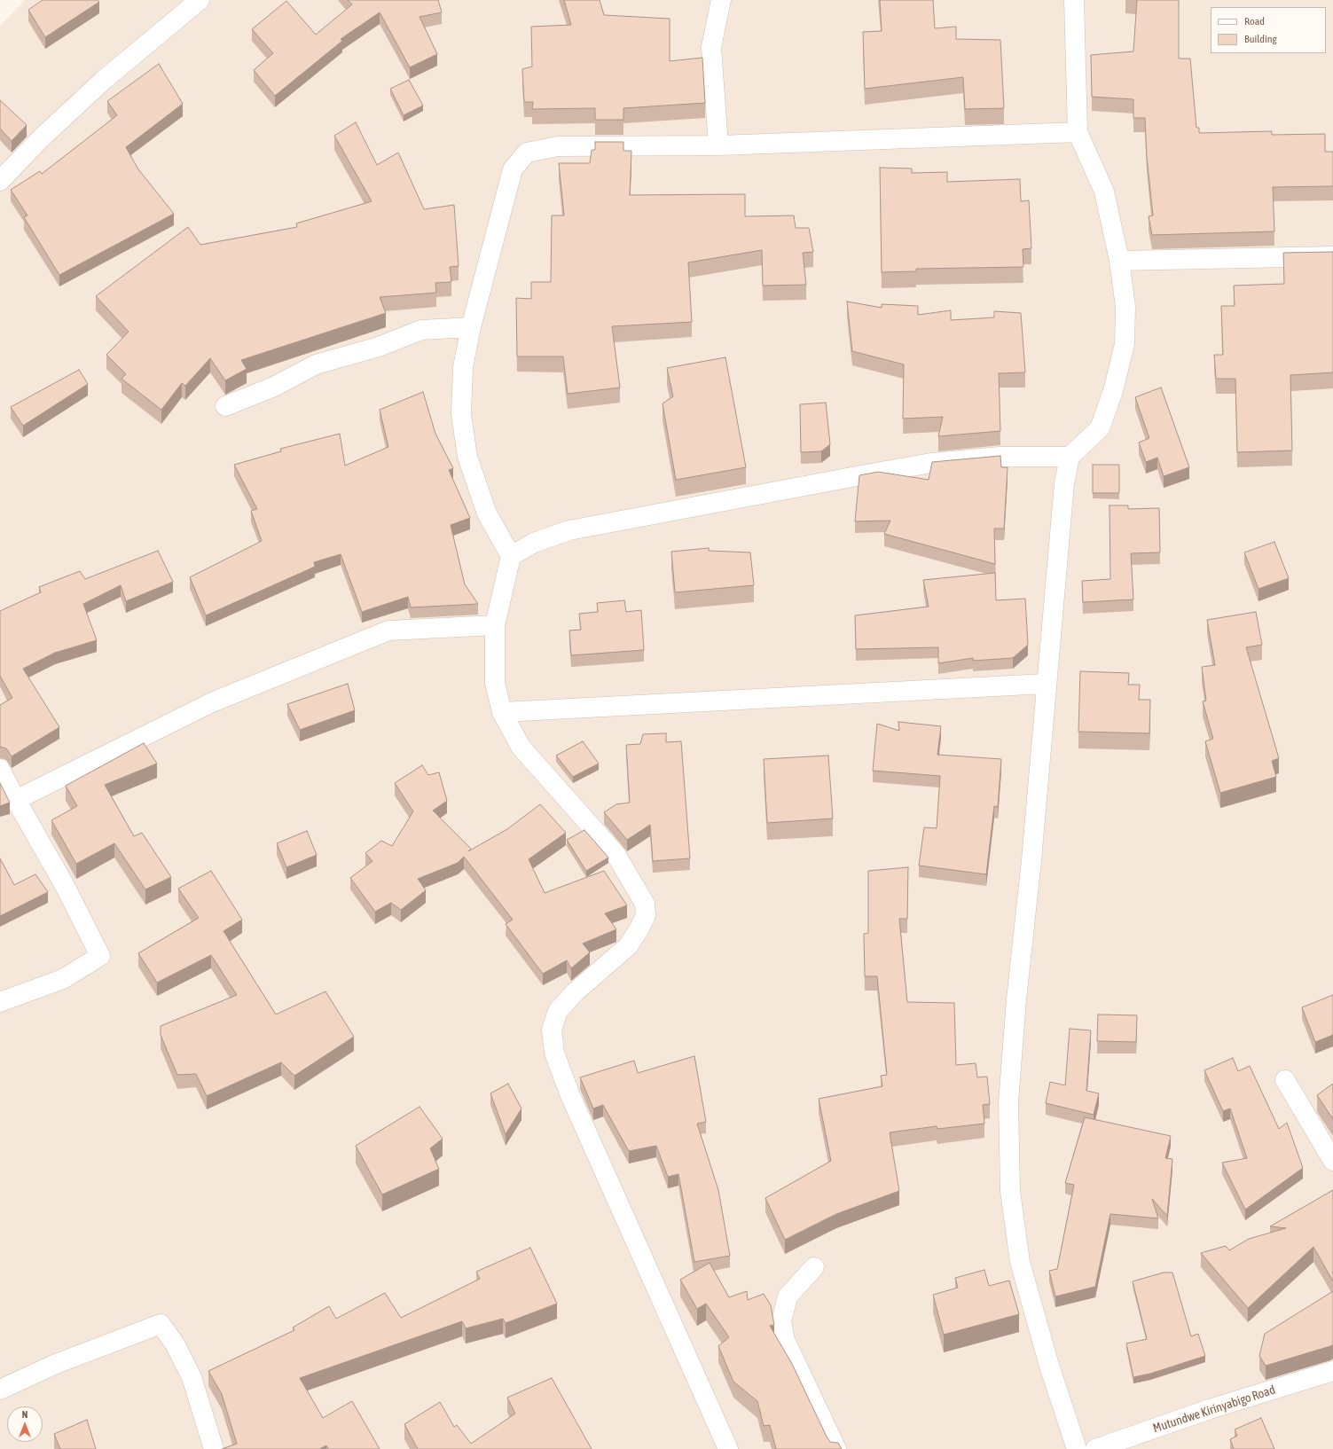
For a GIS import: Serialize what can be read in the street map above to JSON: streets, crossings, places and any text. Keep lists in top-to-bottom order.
{
  "streets": {
    "street": ["Mutundwe Kirinyabigo Road"]
  },
  "legend": ["Road", "Building"],
  "north": "top"
}
